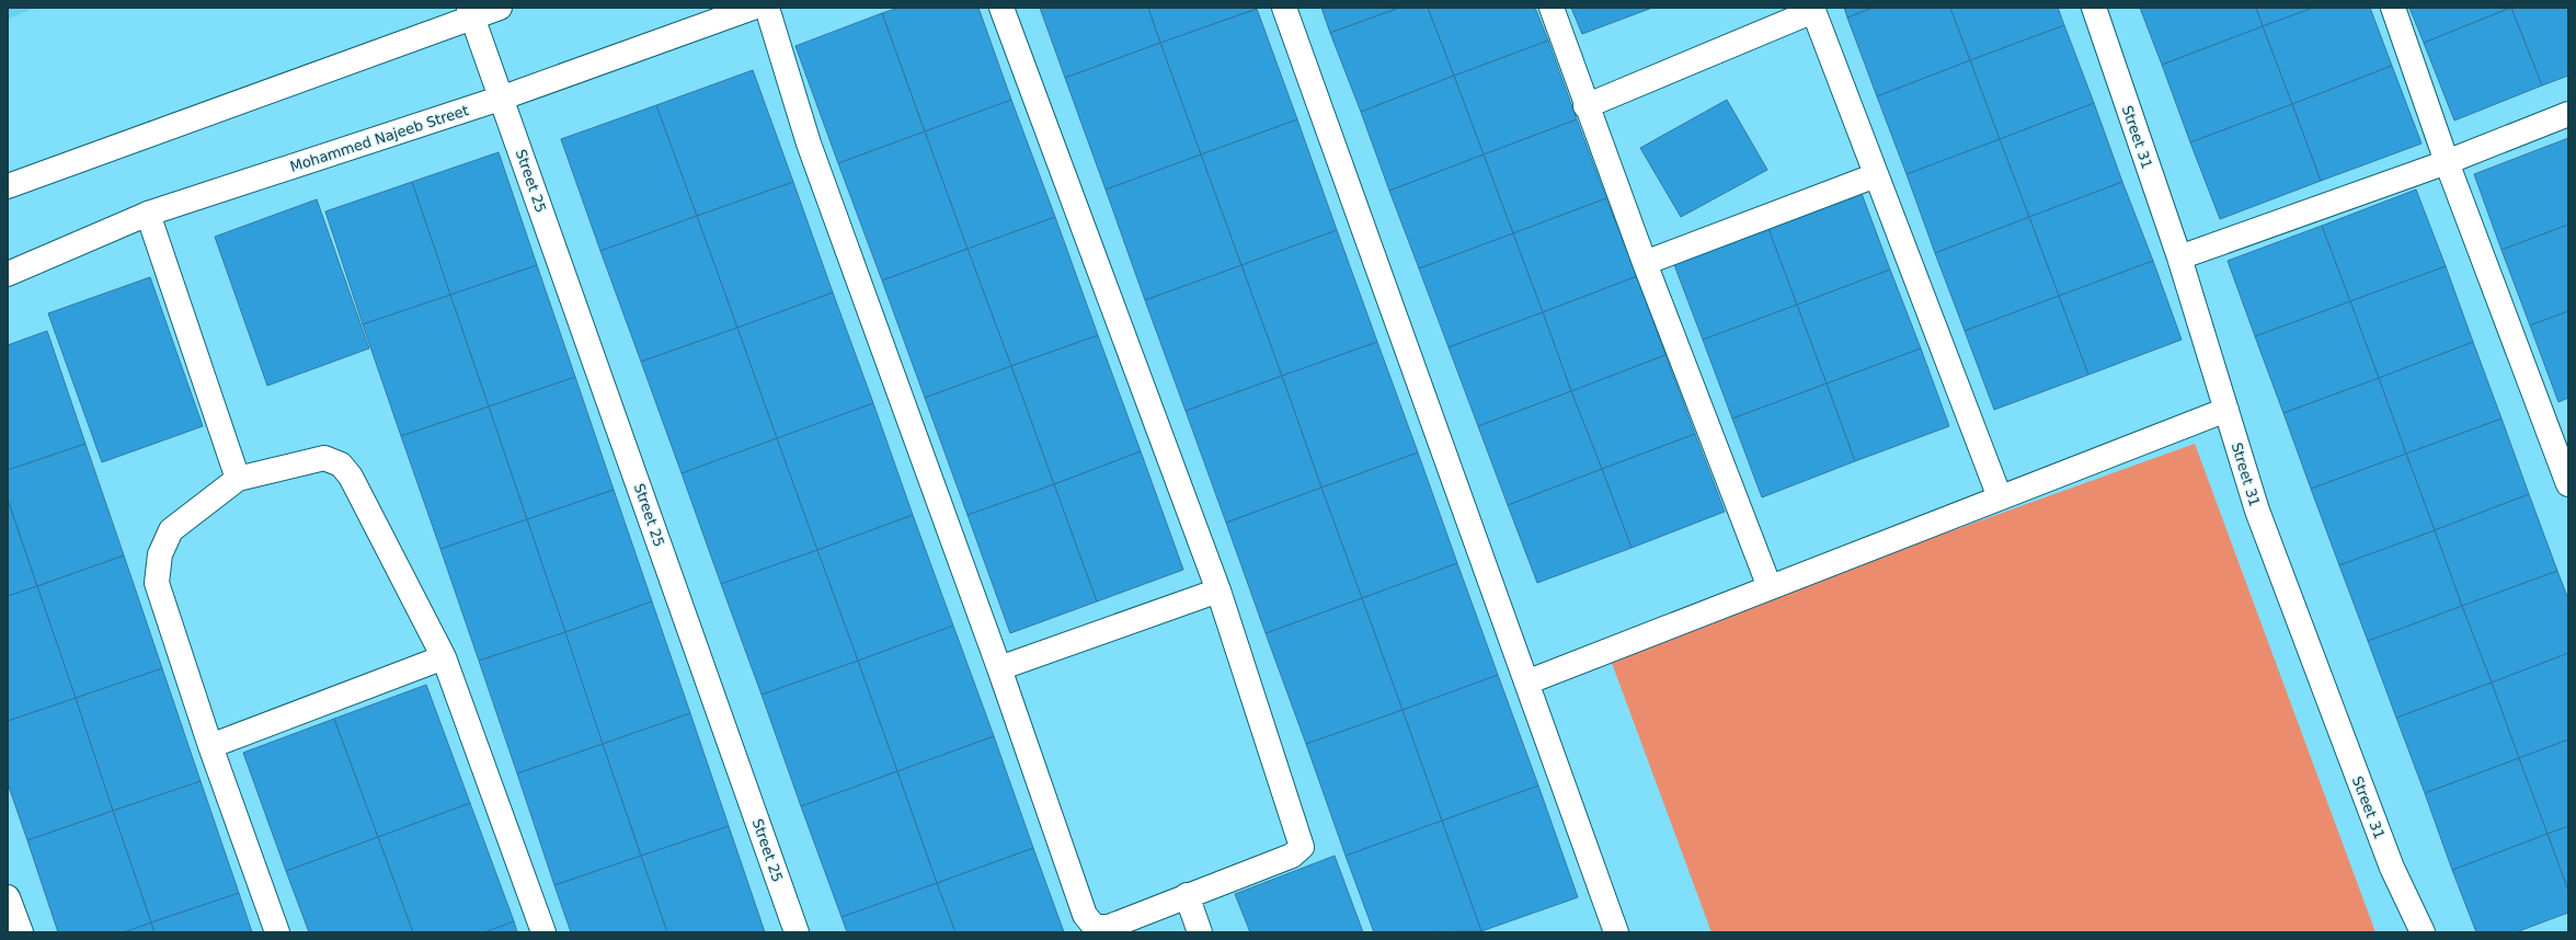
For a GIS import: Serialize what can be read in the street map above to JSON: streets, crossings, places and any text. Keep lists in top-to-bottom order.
{
  "streets": {
    "street": ["Street 31", "Mohammed Najeeb Street", "Street 25"]
  },
  "crossings": [
    ["Mohammed Najeeb Street", "Street 25"]
  ]
}
